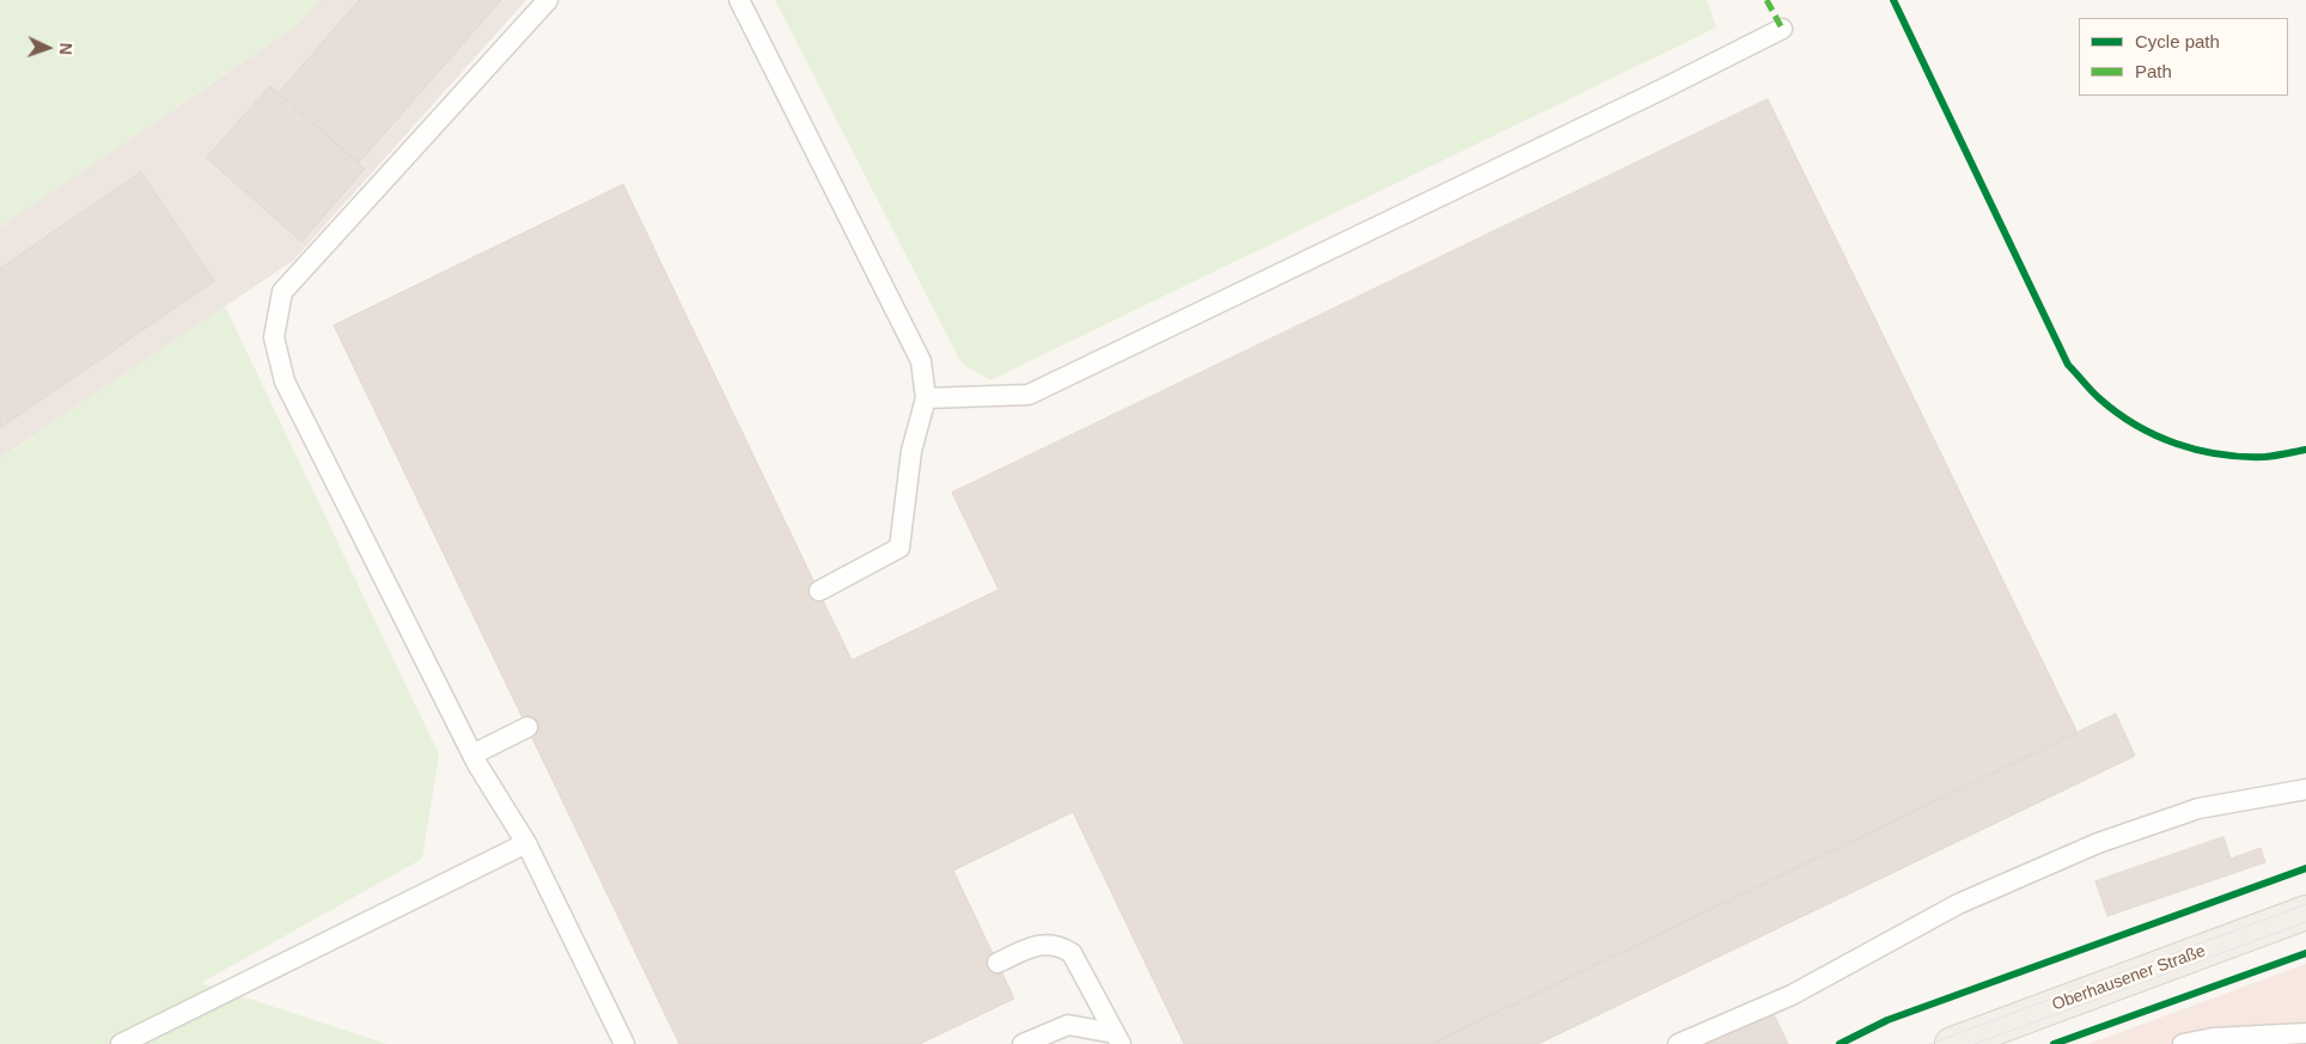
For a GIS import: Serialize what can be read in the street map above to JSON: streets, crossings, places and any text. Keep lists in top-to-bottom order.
{
  "streets": {
    "main road": ["Oberhausener Straße"]
  },
  "legend": ["Cycle path", "Path"],
  "north": "right"
}
